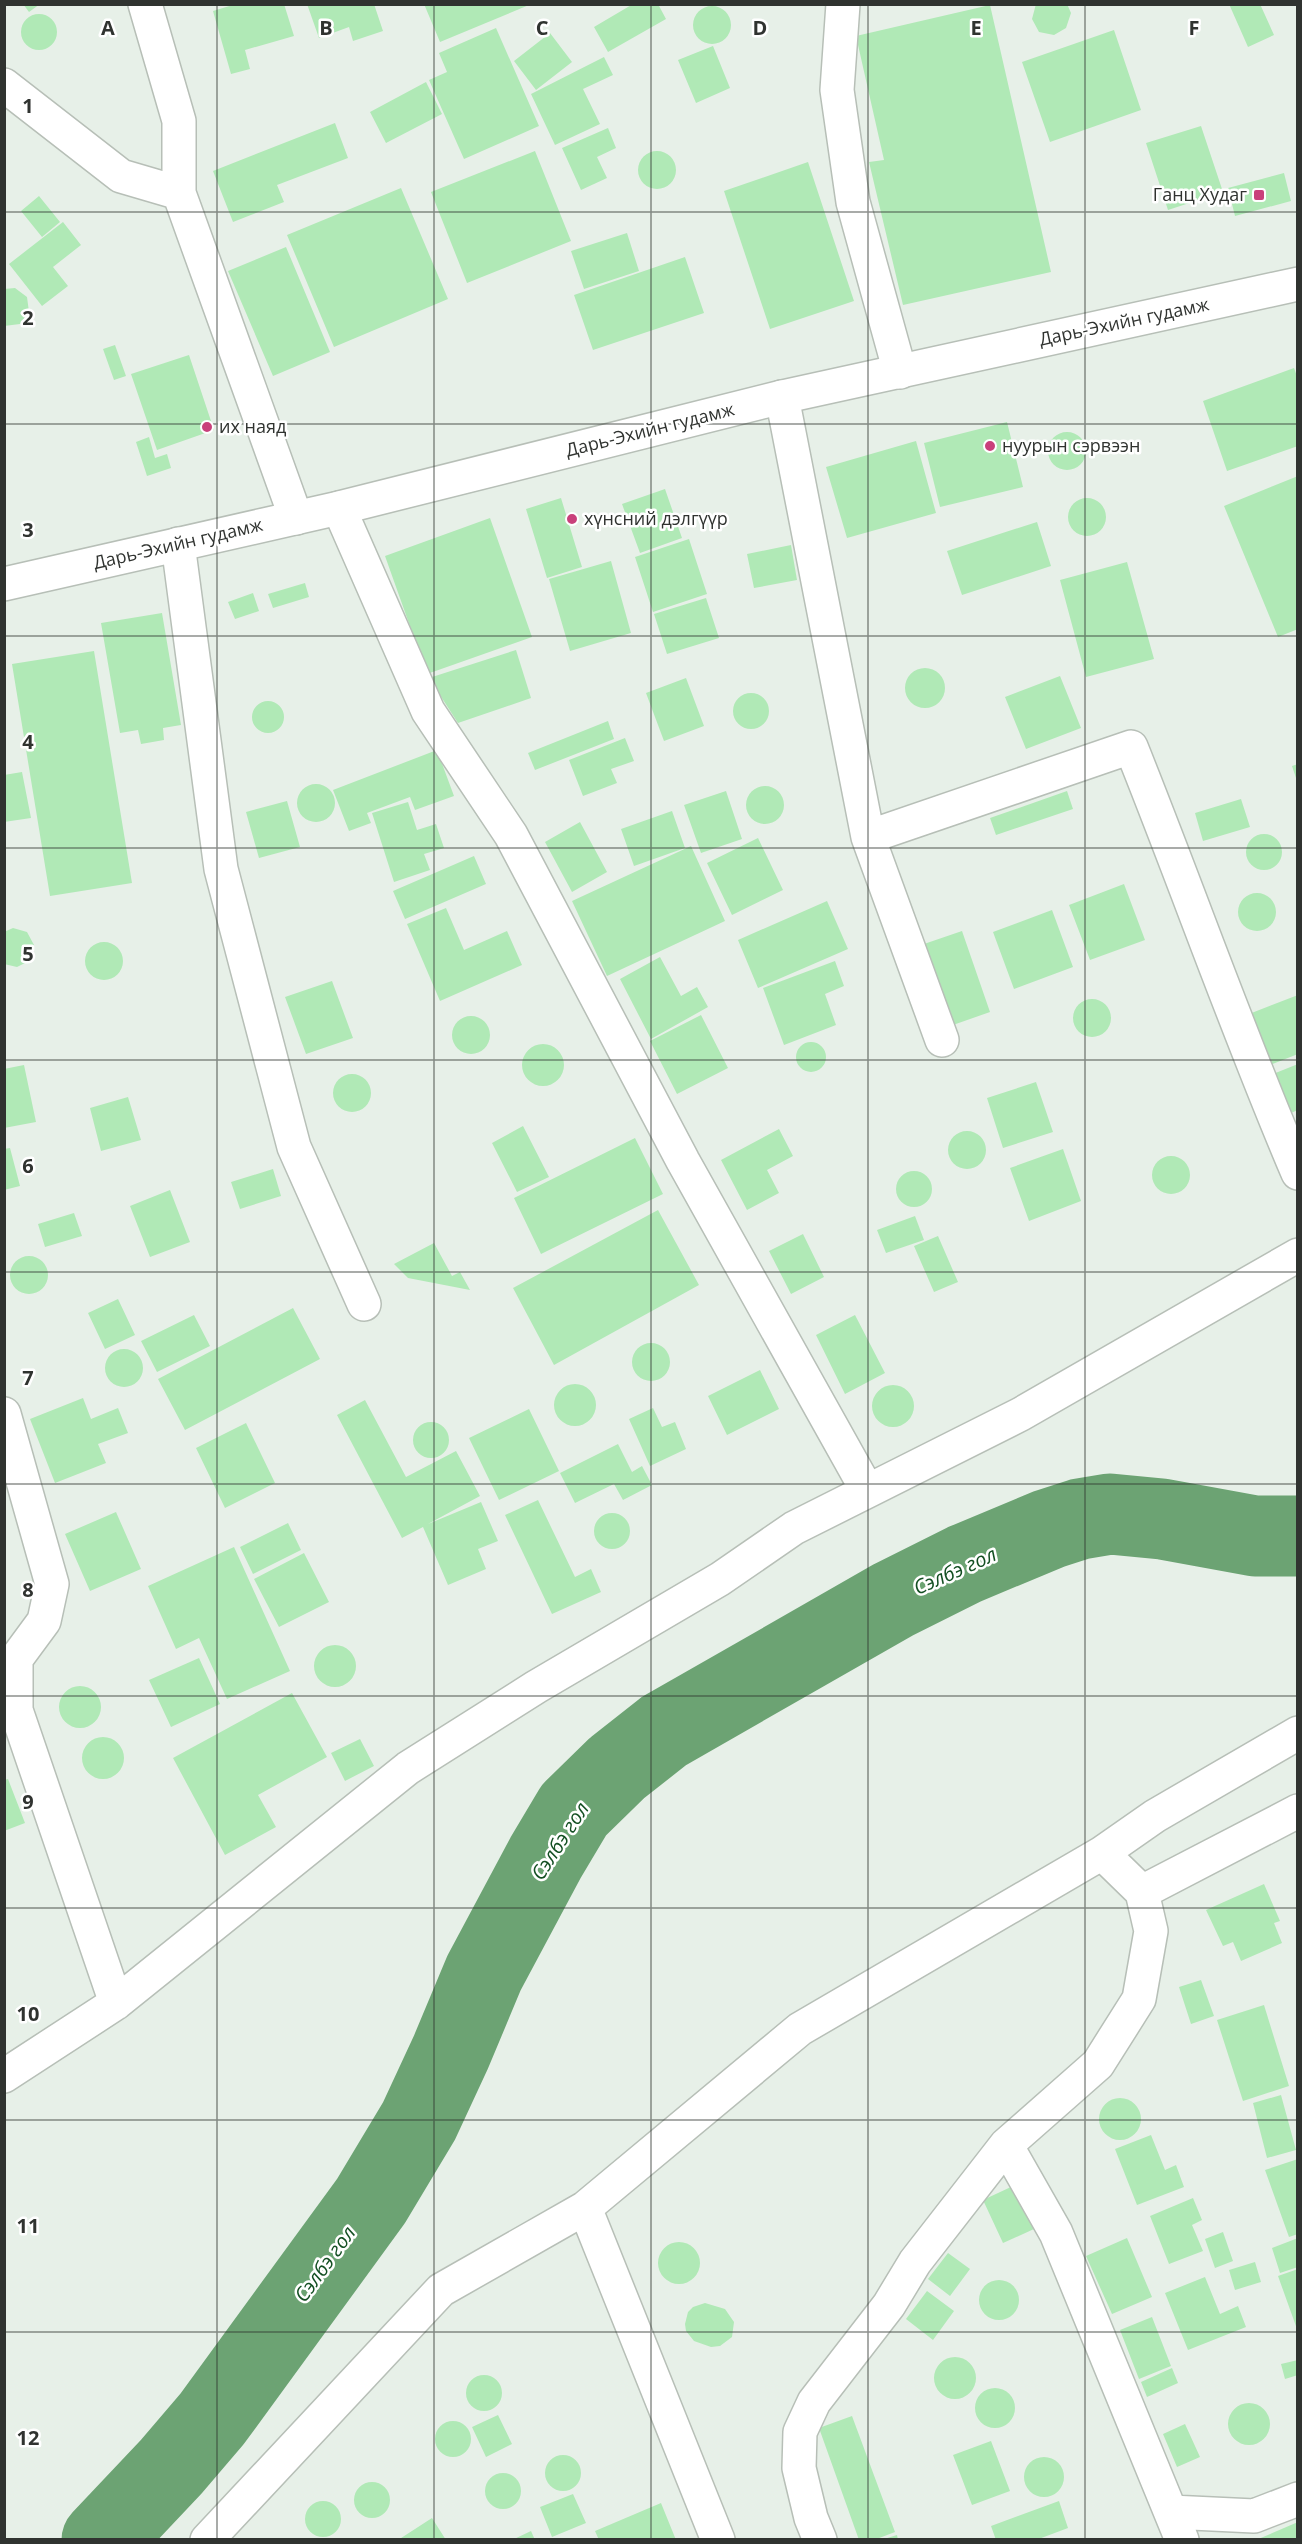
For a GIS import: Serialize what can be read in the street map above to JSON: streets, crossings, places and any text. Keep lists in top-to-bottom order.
{
  "streets": {
    "street": ["Дарь-Эхийн гудамж"]
  },
  "water": ["Сэлбэ гол"],
  "places": {
    "transit": ["Ганц Худаг"],
    "other": ["их наяд", "нуурын сэрвээн", "хүнсний дэлгүүр"]
  },
  "grid": {
    "columns": [
      "A",
      "B",
      "C",
      "D",
      "E",
      "F"
    ],
    "rows": [
      "1",
      "2",
      "3",
      "4",
      "5",
      "6",
      "7",
      "8",
      "9",
      "10",
      "11",
      "12"
    ]
  }
}
